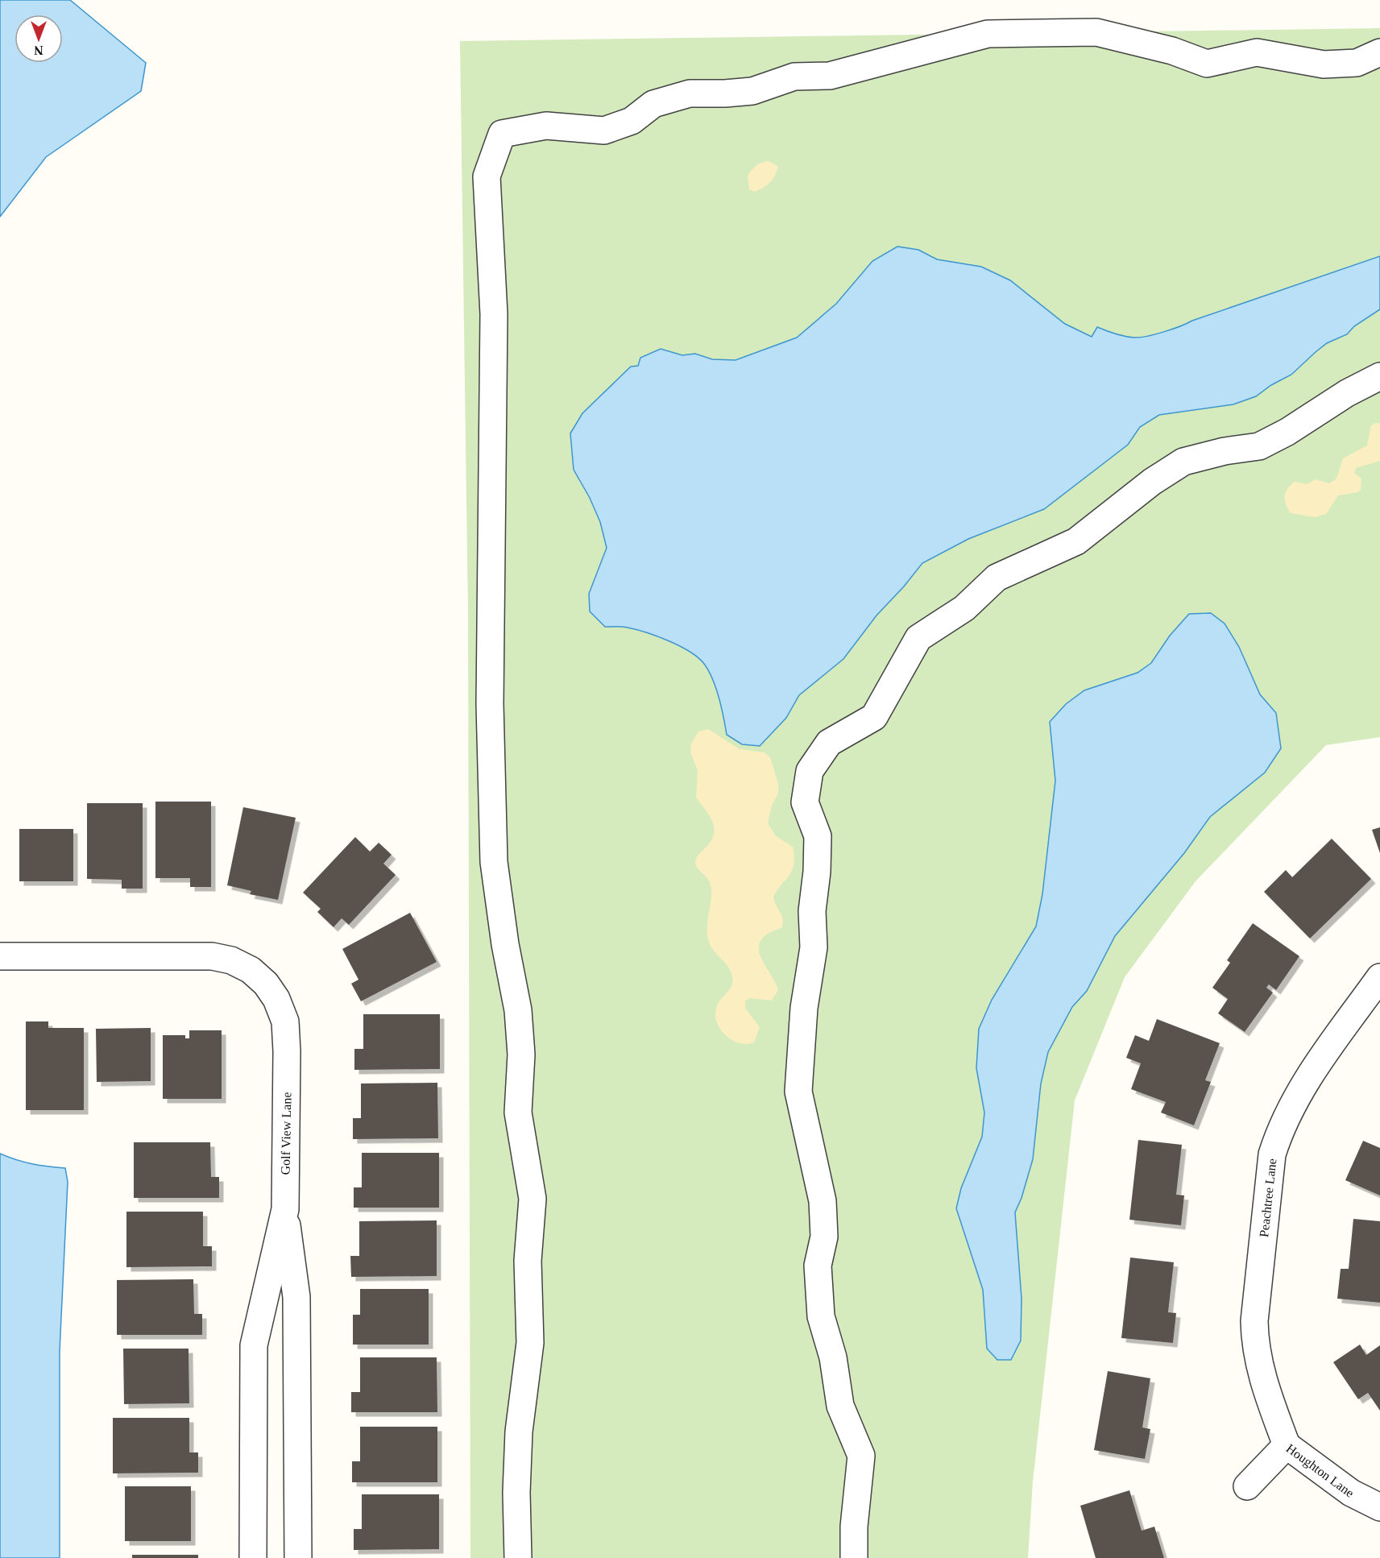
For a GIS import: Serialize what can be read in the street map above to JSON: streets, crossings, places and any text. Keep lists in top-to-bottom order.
{
  "streets": {
    "street": ["Golf View Lane", "Peachtree Lane", "Houghton Lane"]
  },
  "crossings": [
    ["Peachtree Lane", "Houghton Lane"]
  ],
  "north": "bottom"
}
